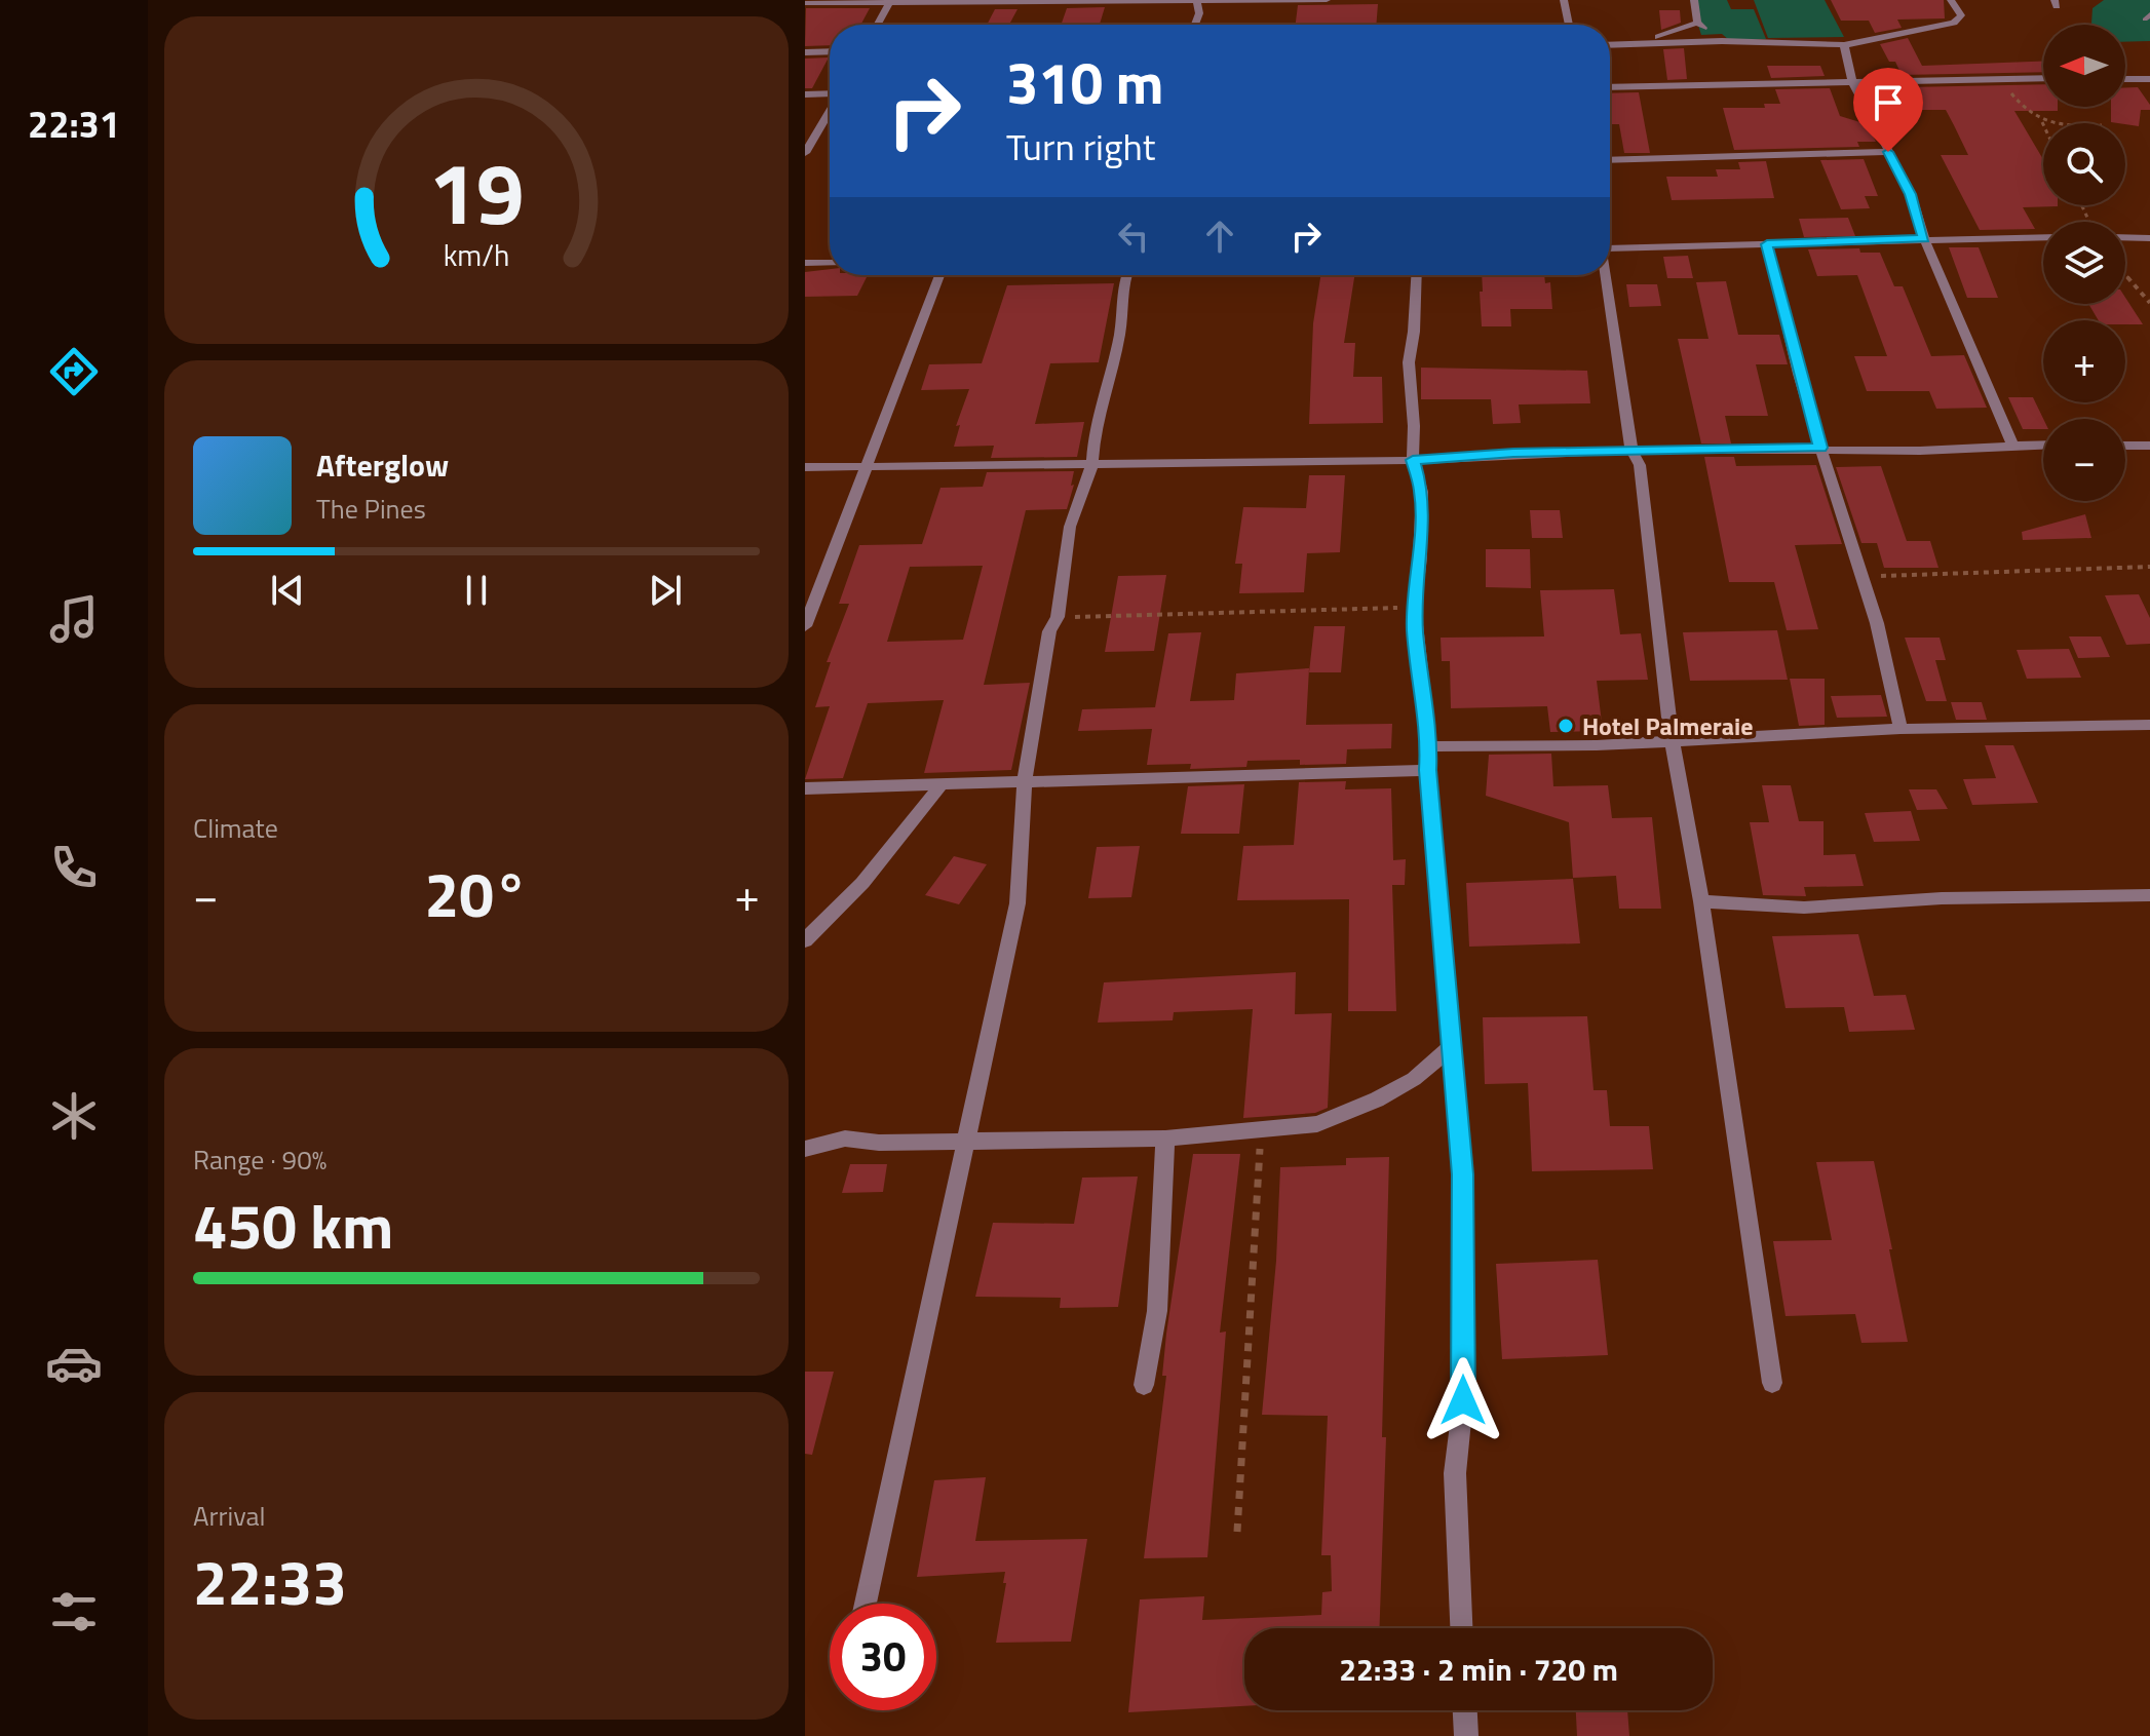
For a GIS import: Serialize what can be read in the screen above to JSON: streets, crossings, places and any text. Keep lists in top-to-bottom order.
{
  "places": ["Hotel Palmeraie"],
  "north": "left",
  "page": {
    "tabs": "22:31",
    "map_buttons": ["+", "−"],
    "turn": ["310 m", "Turn right"],
    "song": ["Afterglow", "The Pines"],
    "tile": [
      "Climate",
      ["Range · 90%", "450 km"],
      ["Arrival", "22:33"]
    ],
    "heat": ["−", "20°", "+"],
    "limit": "30",
    "trip": "22:33 · 2 min · 720 m",
    "gauge": ["19", "km/h"]
  }
}
